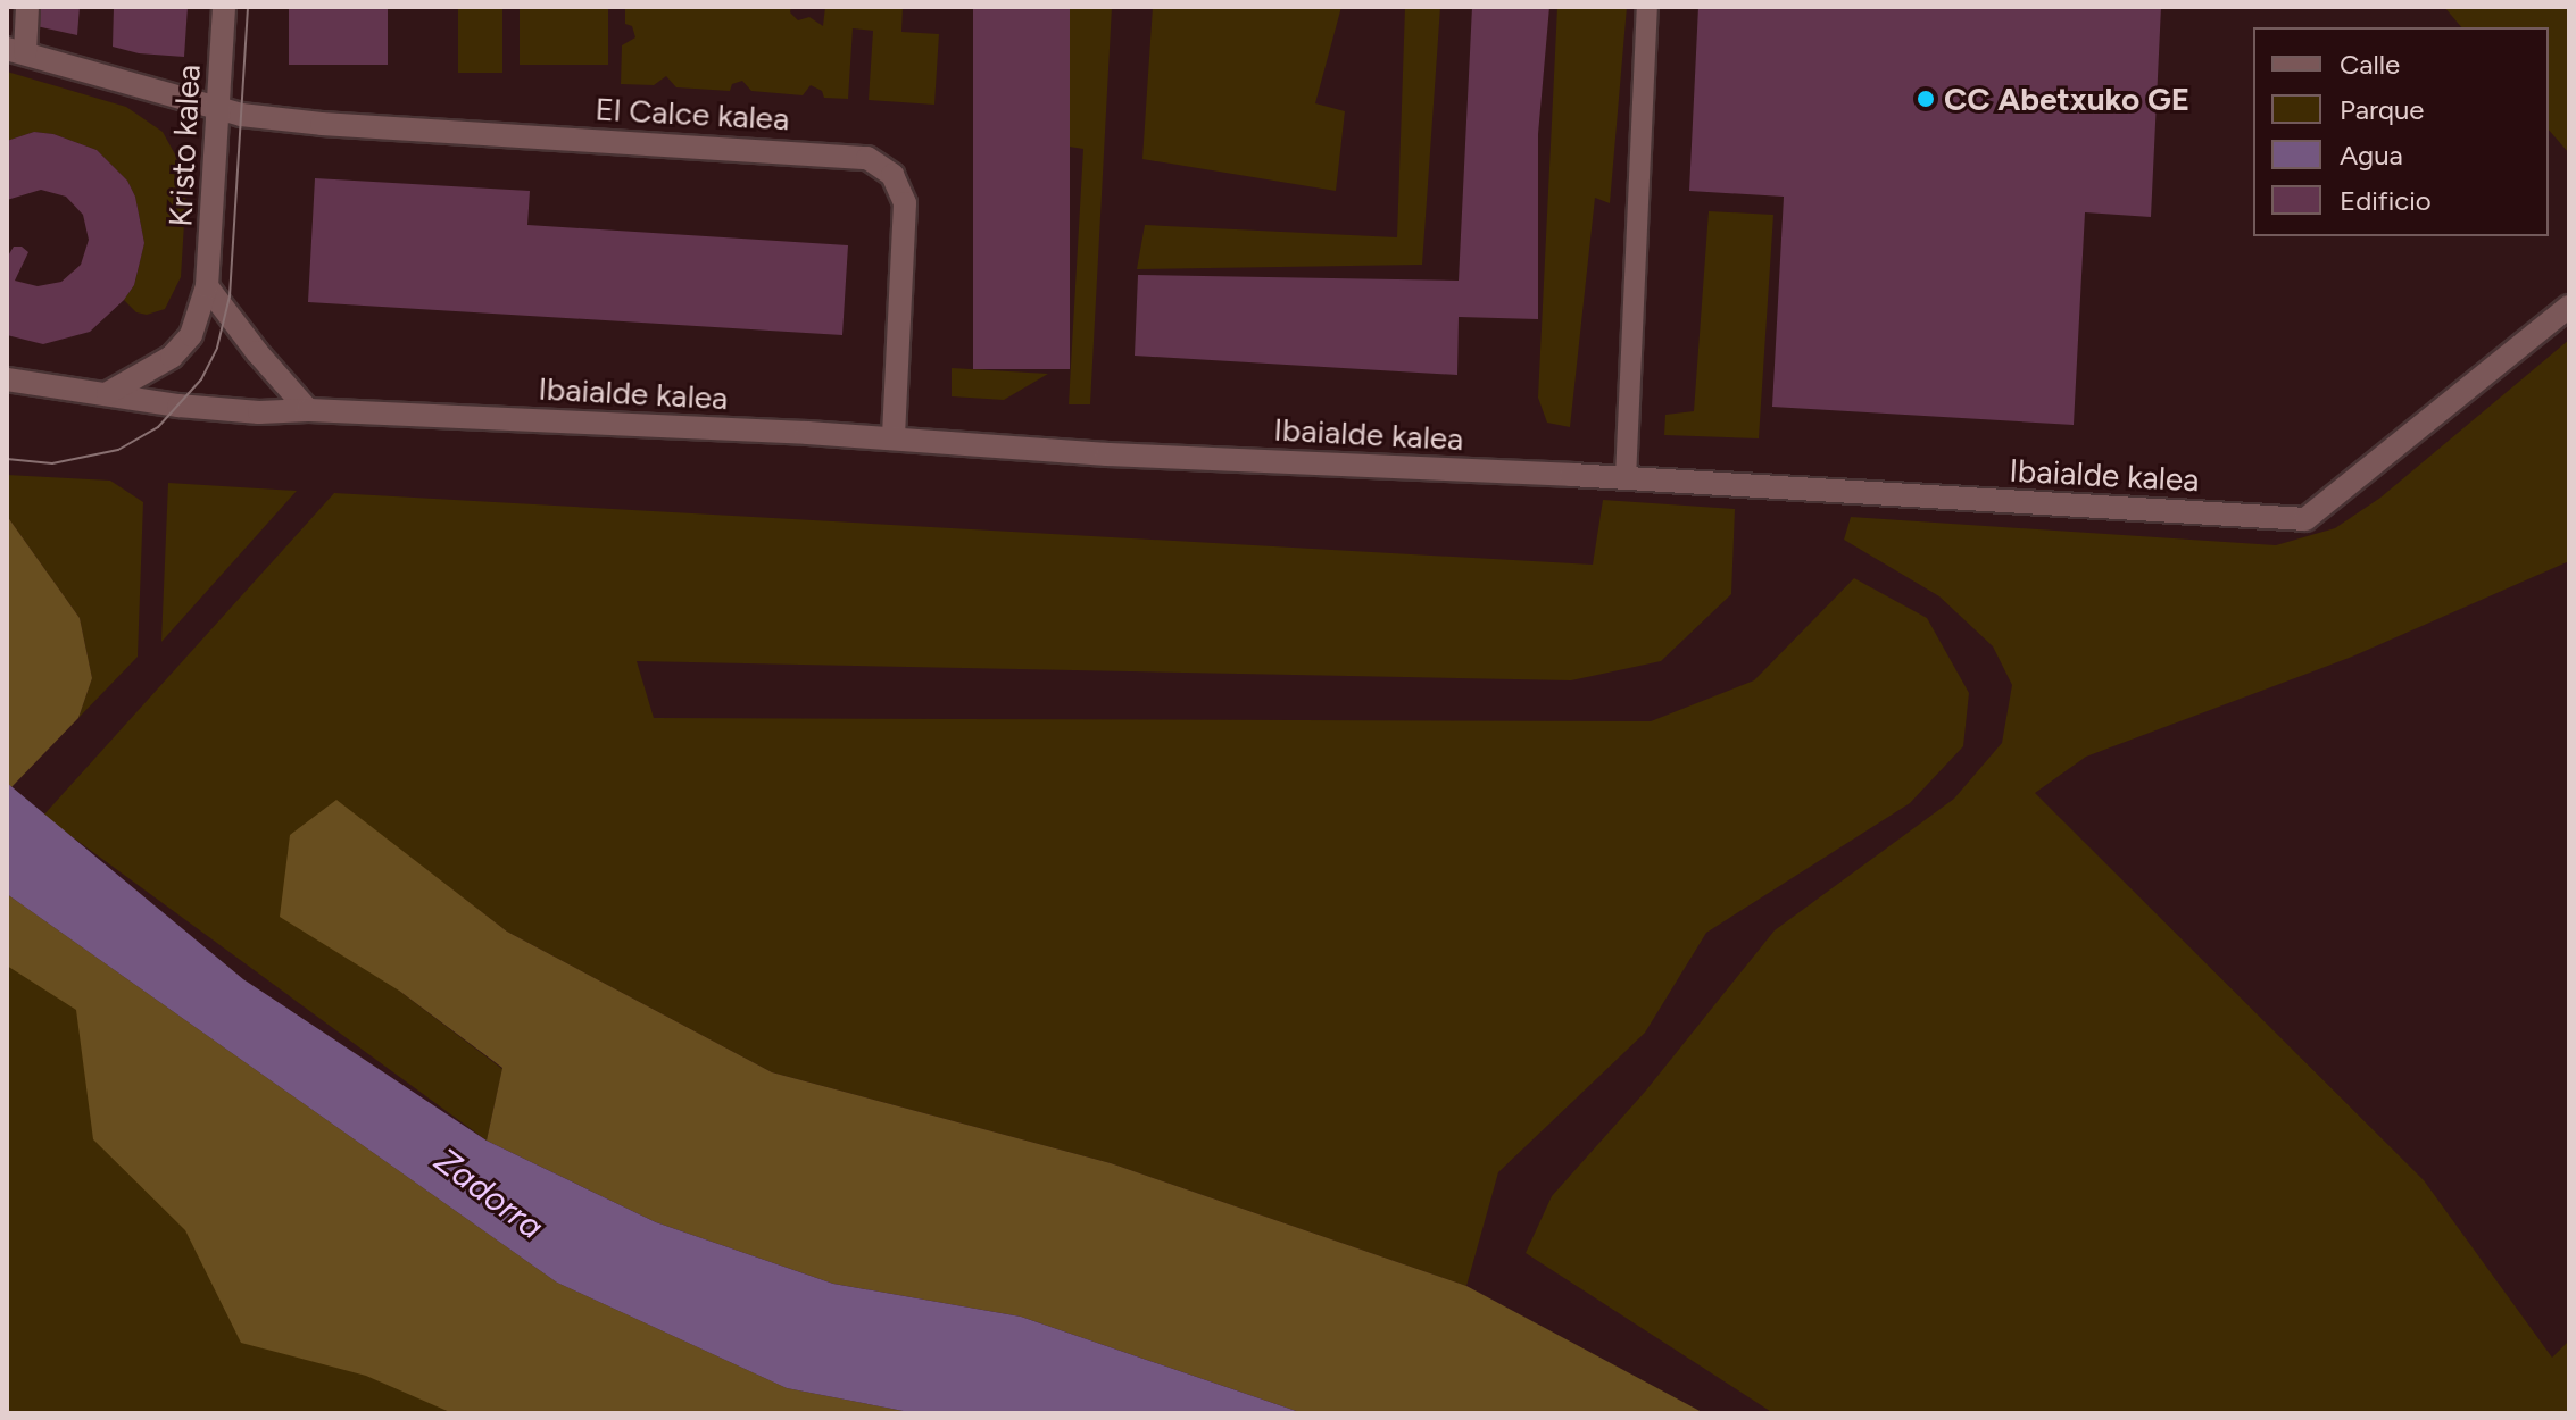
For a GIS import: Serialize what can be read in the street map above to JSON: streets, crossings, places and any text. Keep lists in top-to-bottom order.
{
  "streets": {
    "street": ["El Calce kalea", "Kristo kalea", "Ibaialde kalea"]
  },
  "crossings": [
    ["El Calce kalea", "Kristo kalea"],
    ["El Calce kalea", "Ibaialde kalea"],
    ["Kristo kalea", "Ibaialde kalea"]
  ],
  "water": ["Zadorra"],
  "places": ["CC Abetxuko GE"],
  "legend": [
    "Calle",
    "Parque",
    "Agua",
    "Edificio"
  ]
}
